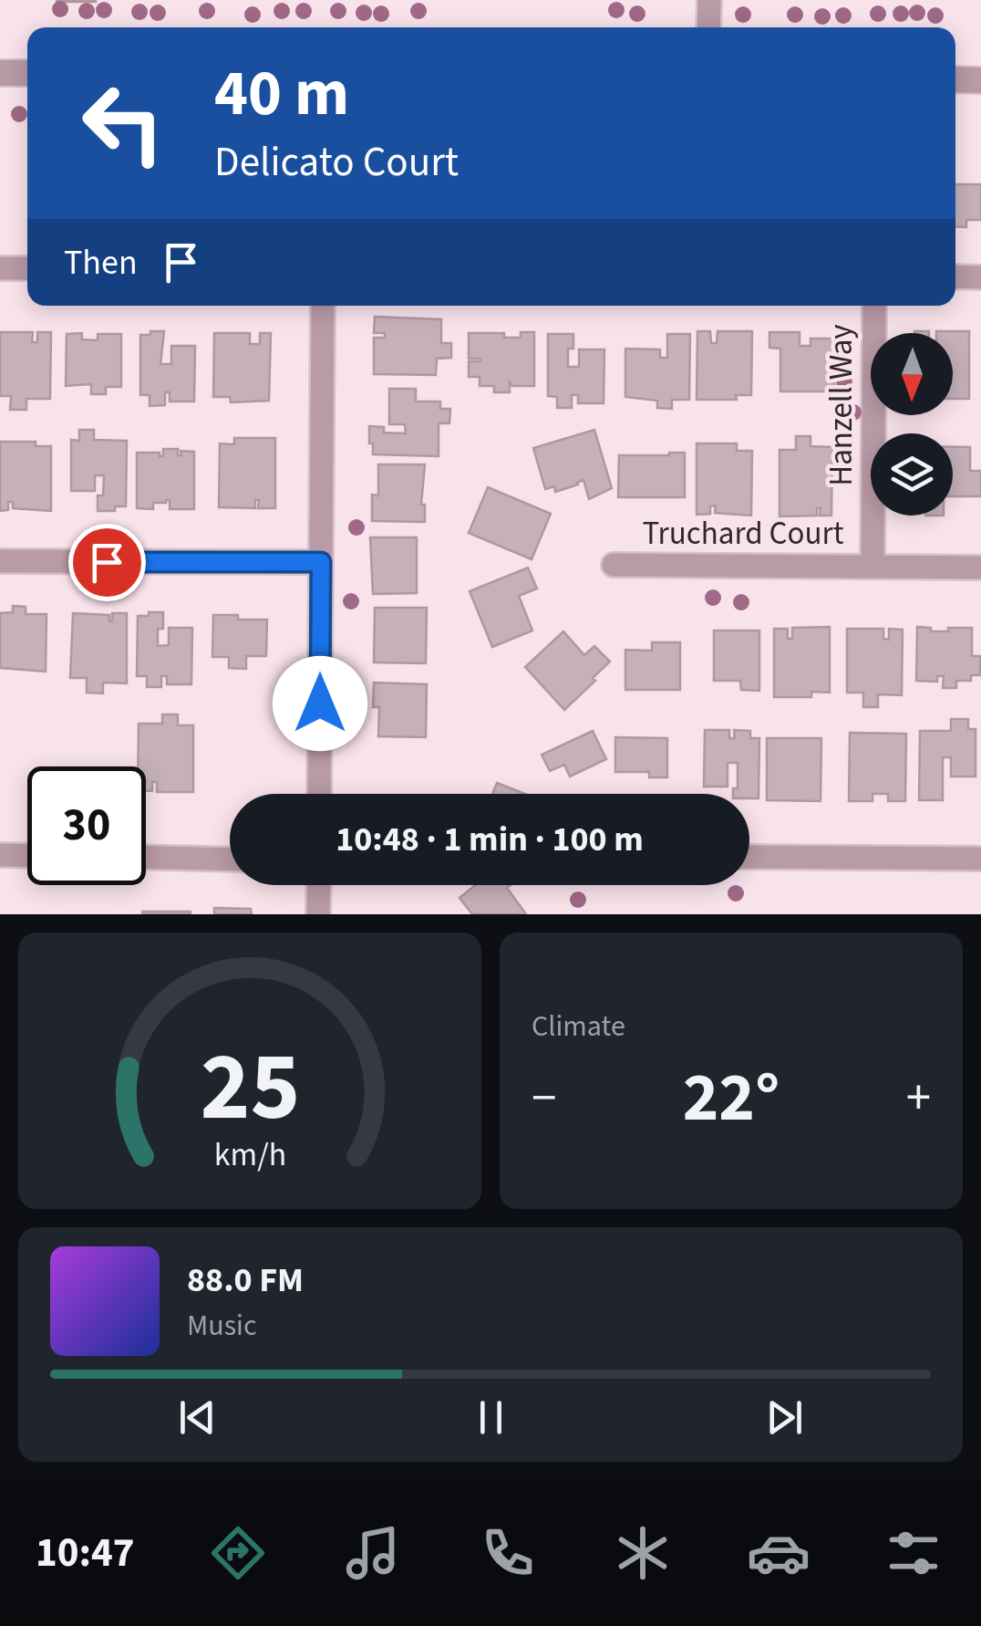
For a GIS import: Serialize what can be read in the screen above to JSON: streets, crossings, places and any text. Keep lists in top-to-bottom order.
{
  "streets": {
    "street": ["Hanzell Way", "Truchard Court"]
  },
  "crossings": [
    ["Hanzell Way", "Truchard Court"]
  ],
  "north": "bottom",
  "page": {
    "turn": ["40 m", "Delicato Court"],
    "then": "Then",
    "limit": "30",
    "trip": "10:48 · 1 min · 100 m",
    "tile": "Climate",
    "heat": ["−", "22°", "+"],
    "song": ["88.0 FM", "Music"],
    "tabs": "10:47",
    "gauge": ["25", "km/h"]
  }
}
